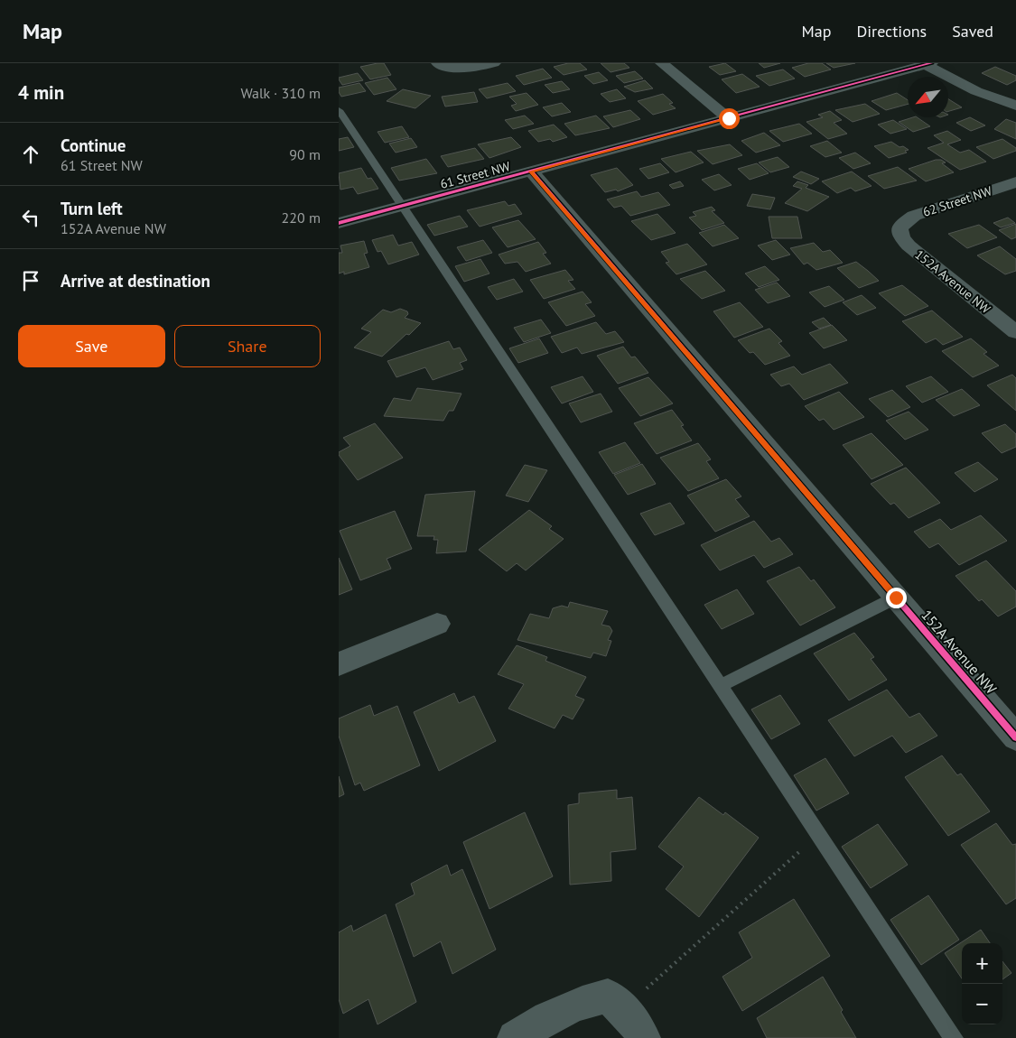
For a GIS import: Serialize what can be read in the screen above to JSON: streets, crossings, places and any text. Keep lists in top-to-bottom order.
{
  "streets": {
    "street": ["61 Street NW", "62 Street NW", "152A Avenue NW"]
  },
  "crossings": [
    ["61 Street NW", "152A Avenue NW"],
    ["62 Street NW", "152A Avenue NW"]
  ],
  "north": "bottom left",
  "page": {
    "header": "Map",
    "nav": ["Map", "Directions", "Saved"],
    "heading": ["4 min", "Walk · 310 m"],
    "list": [
      ["Continue", "61 Street NW", "90 m"],
      ["Turn left", "152A Avenue NW", "220 m"],
      "Arrive at destination"
    ],
    "buttons": ["Save", "Share"],
    "map_buttons": ["+", "−"]
  }
}
